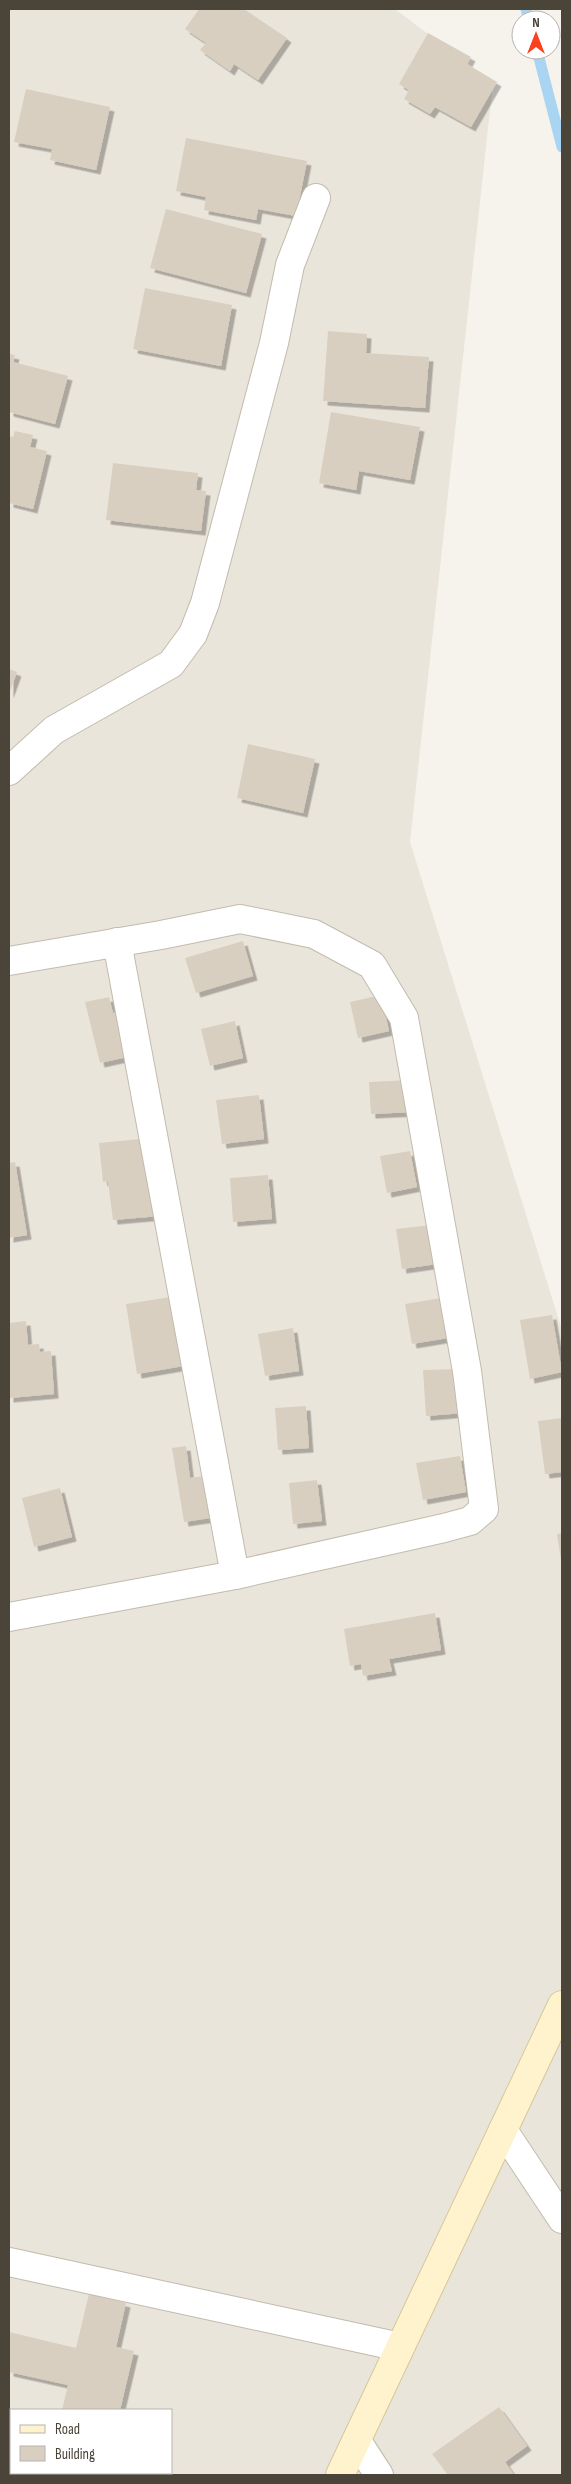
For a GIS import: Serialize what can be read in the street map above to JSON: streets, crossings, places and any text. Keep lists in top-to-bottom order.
{
  "legend": ["Road", "Building"],
  "north": "top"
}
